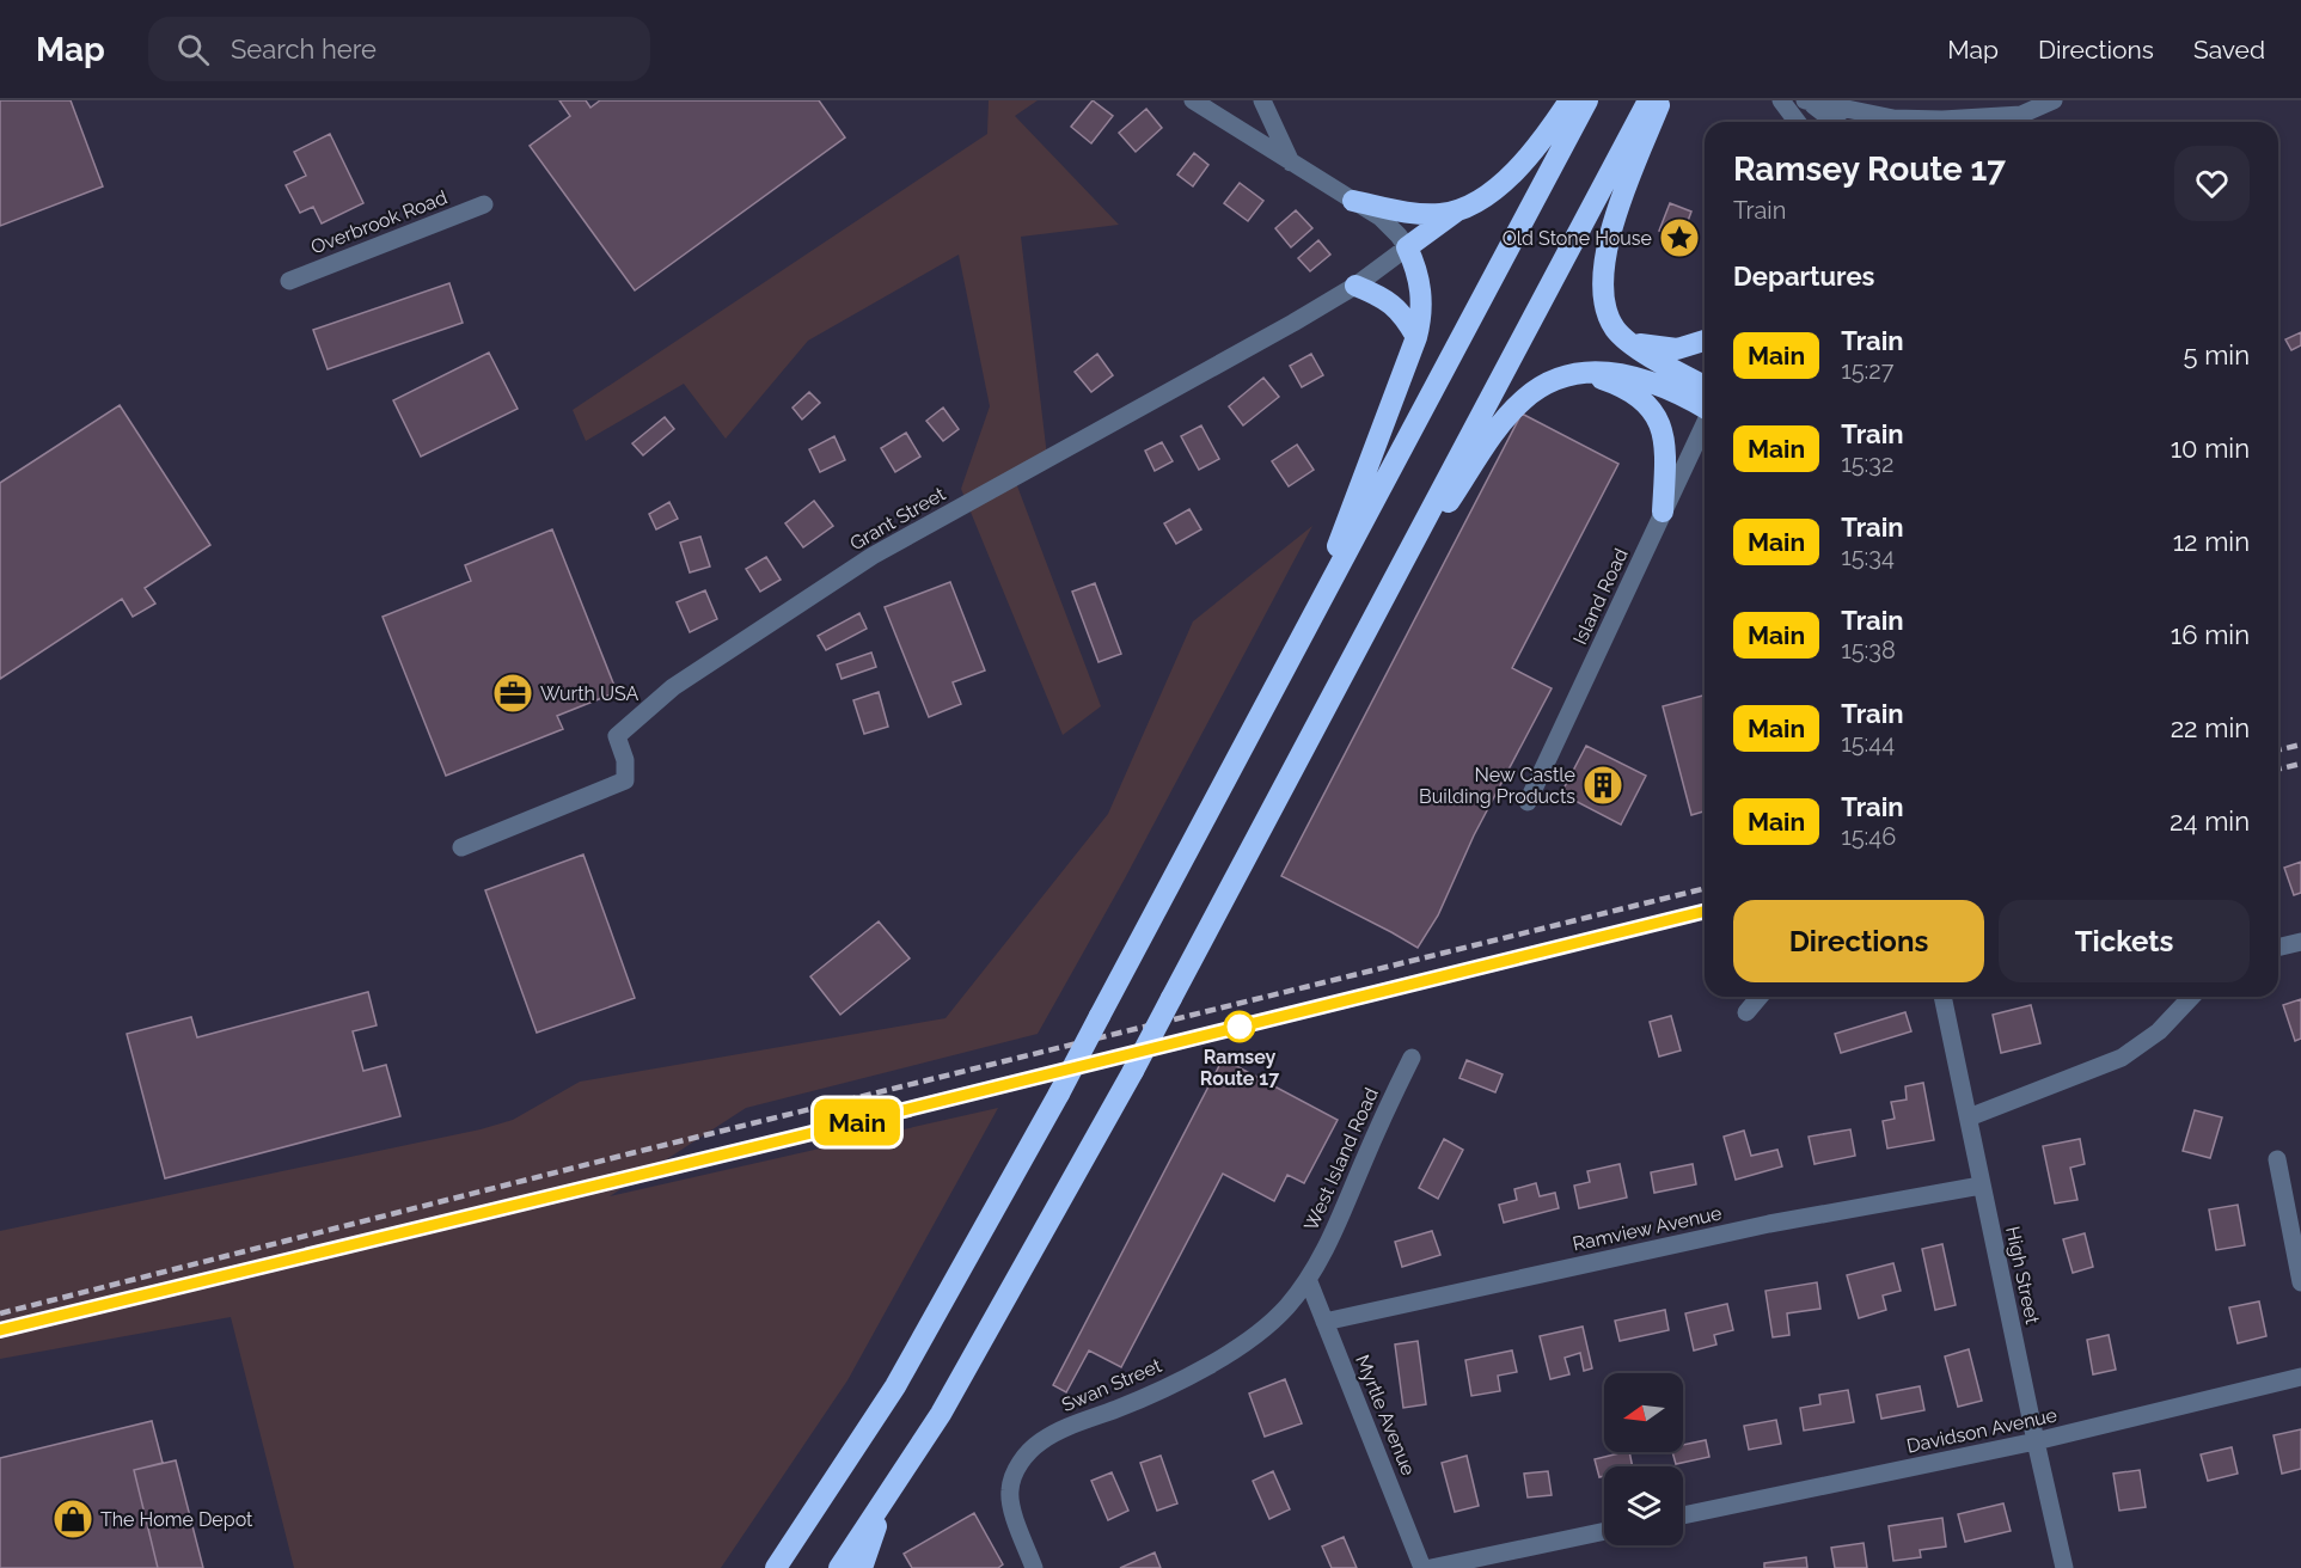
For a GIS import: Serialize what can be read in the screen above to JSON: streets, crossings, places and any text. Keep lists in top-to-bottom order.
{
  "streets": {
    "street": [
      "Overbrook Road",
      "Grant Street",
      "Island Road",
      "West Island Road",
      "Ramview Avenue",
      "High Street",
      "Swan Street",
      "Myrtle Avenue",
      "Davidson Avenue"
    ]
  },
  "crossings": [
    ["West Island Road", "Swan Street"],
    ["West Island Road", "Myrtle Avenue"],
    ["Ramview Avenue", "High Street"],
    ["Ramview Avenue", "Myrtle Avenue"],
    ["High Street", "Davidson Avenue"],
    ["Swan Street", "Myrtle Avenue"]
  ],
  "places": {
    "place": ["Old Stone House"],
    "office": ["Wurth USA"],
    "building": ["New Castle Building Products"],
    "other": ["Ramsey Route 17"],
    "shop": ["The Home Depot"]
  },
  "north": "left",
  "page": {
    "header": "Map",
    "search": "Search here",
    "nav": ["Map", "Directions", "Saved"],
    "on_map": "Main",
    "heading": [
      ["Ramsey Route 17", "Train"],
      "Departures"
    ],
    "list": [
      {
        "mark": "Main",
        "name": "Train",
        "note": "15:27",
        "value": "5 min"
      },
      {
        "mark": "Main",
        "name": "Train",
        "note": "15:32",
        "value": "10 min"
      },
      {
        "mark": "Main",
        "name": "Train",
        "note": "15:34",
        "value": "12 min"
      },
      {
        "mark": "Main",
        "name": "Train",
        "note": "15:38",
        "value": "16 min"
      },
      {
        "mark": "Main",
        "name": "Train",
        "note": "15:44",
        "value": "22 min"
      },
      {
        "mark": "Main",
        "name": "Train",
        "note": "15:46",
        "value": "24 min"
      }
    ],
    "buttons": ["Directions", "Tickets"]
  }
}
